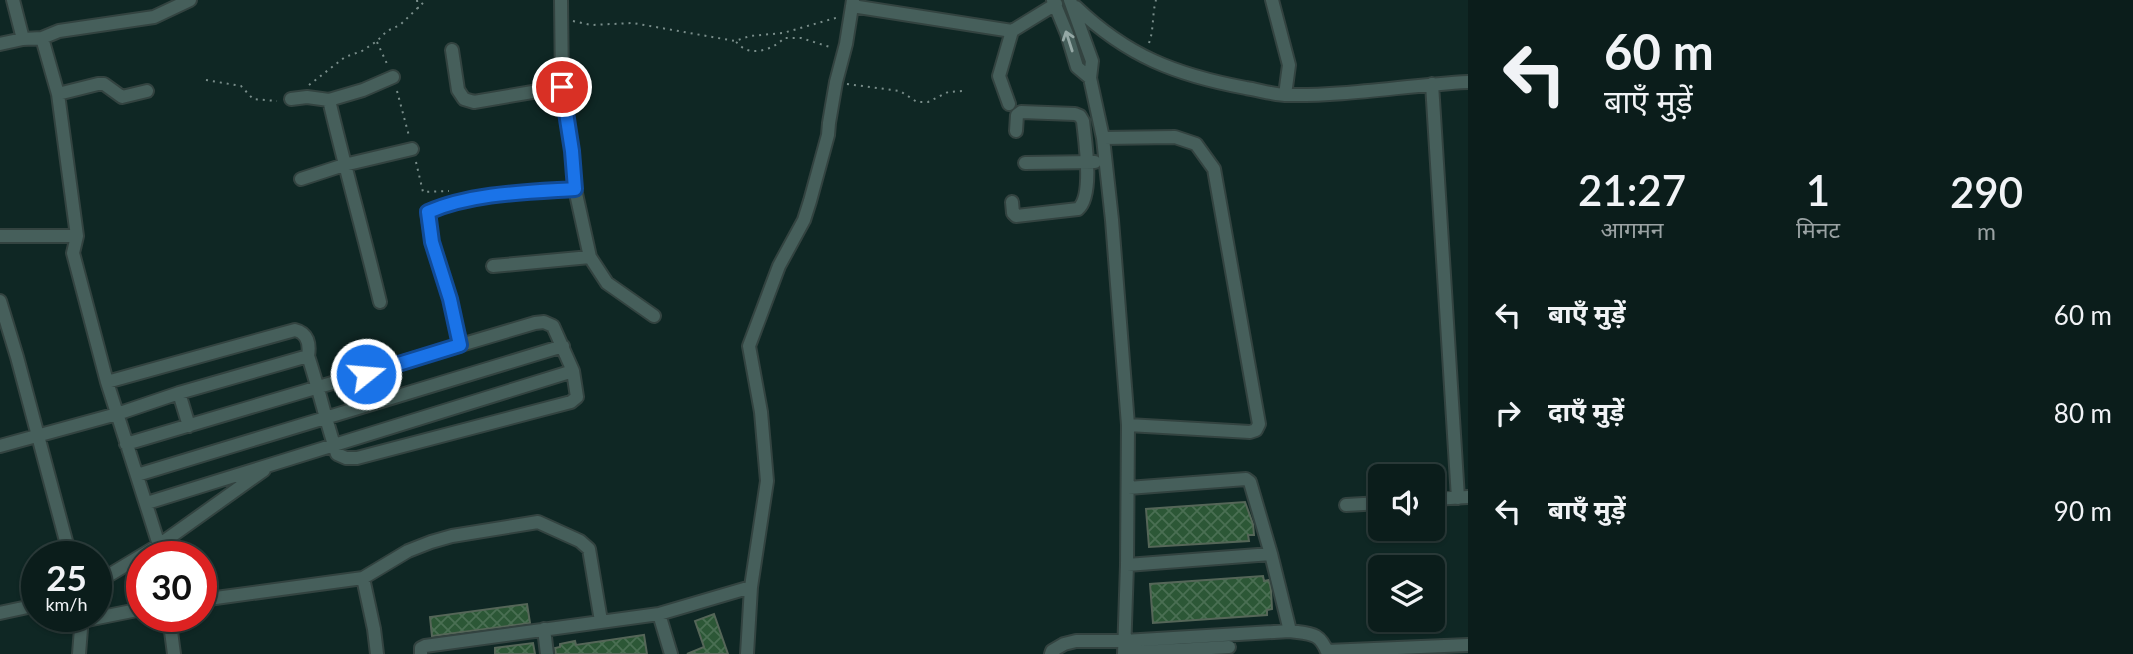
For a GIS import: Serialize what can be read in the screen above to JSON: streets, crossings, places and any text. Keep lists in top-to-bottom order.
{
  "page": {
    "turn": ["60 m", "बाएँ मुड़ें"],
    "eta": [
      "21:27",
      "आगमन",
      "1",
      "मिनट",
      "290",
      "m"
    ],
    "list": [
      {
        "name": "बाएँ मुड़ें",
        "value": "60 m"
      },
      {
        "name": "दाएँ मुड़ें",
        "value": "80 m"
      },
      {
        "name": "बाएँ मुड़ें",
        "value": "90 m"
      }
    ],
    "speed": "25 km/h",
    "limit": "30"
  }
}
